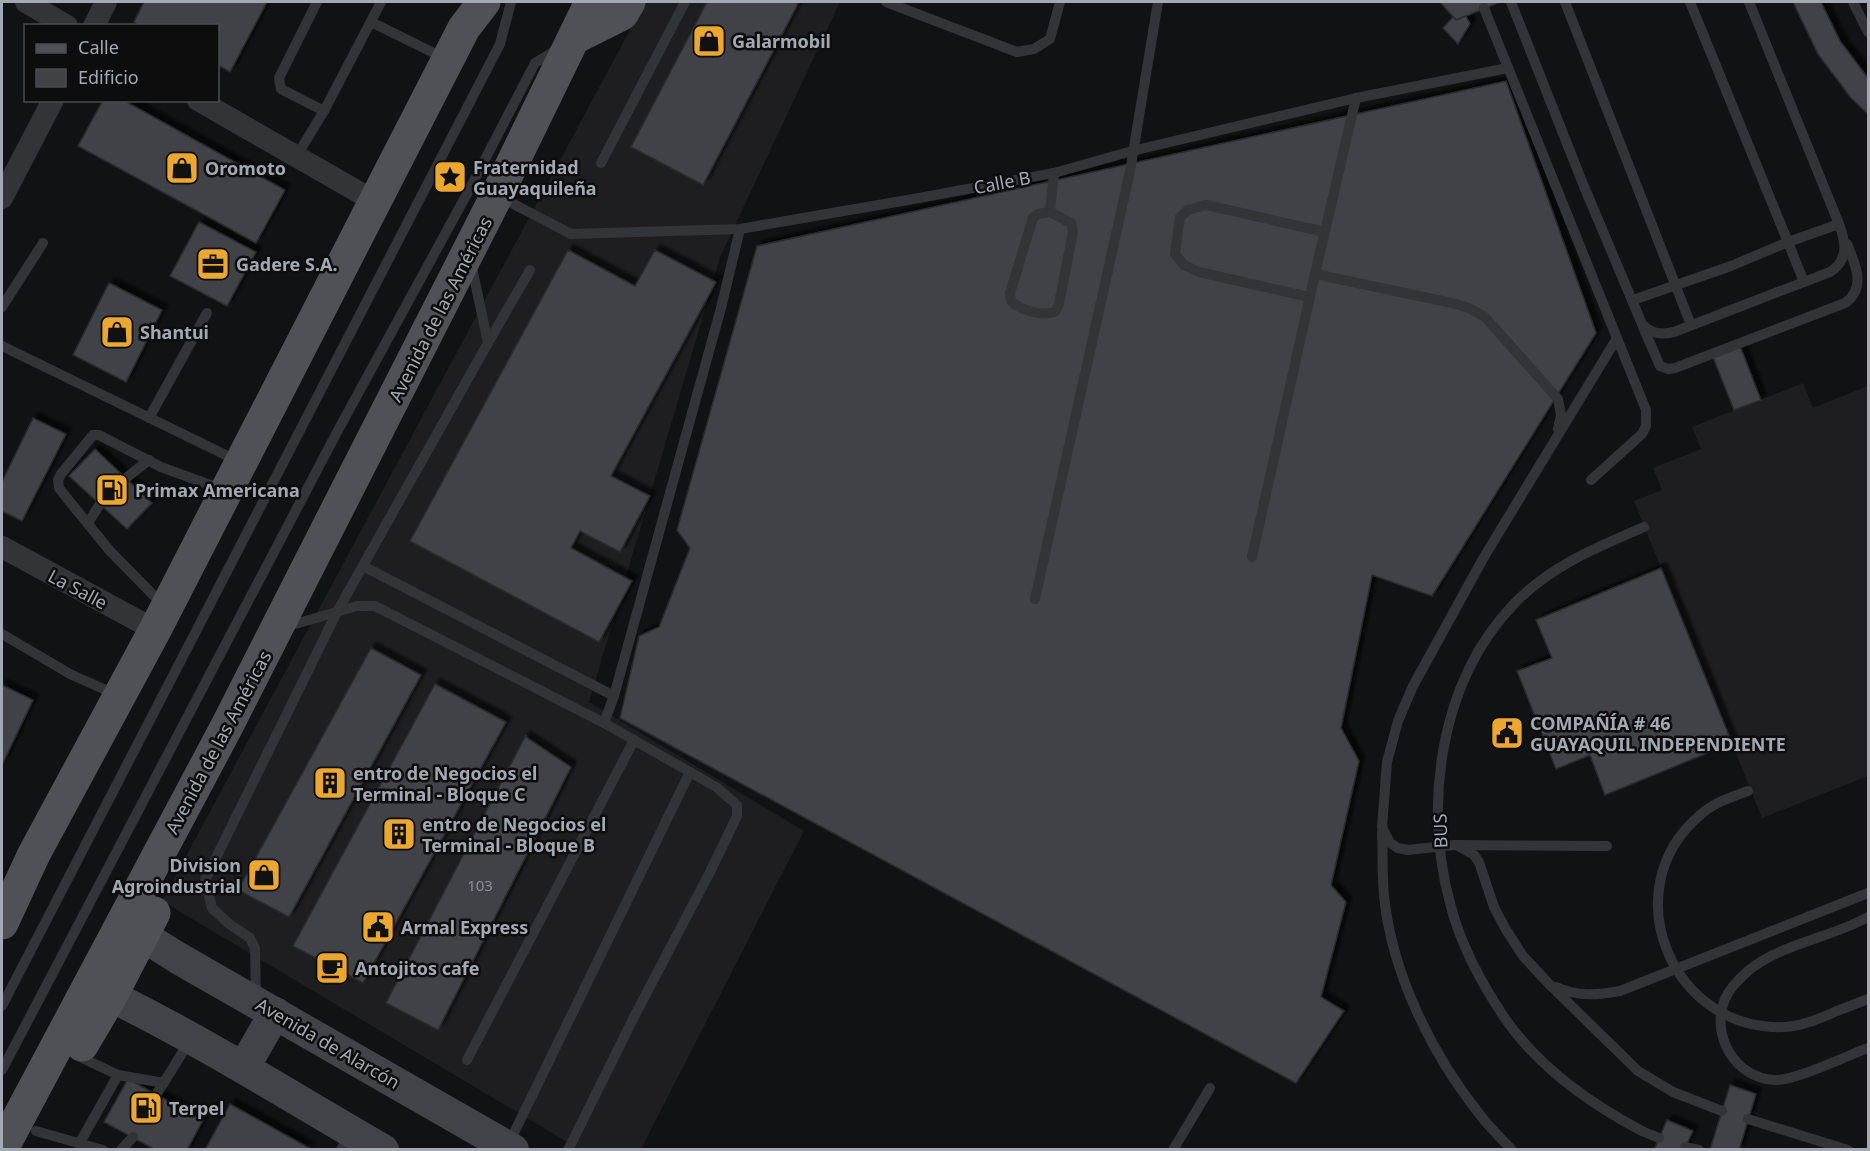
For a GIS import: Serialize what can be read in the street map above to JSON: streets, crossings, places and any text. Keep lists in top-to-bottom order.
{
  "streets": {
    "main road": ["Avenida de las Américas", "Avenida de Alarcón"],
    "street": ["La Salle"],
    "lane": ["Calle B", "BUS"]
  },
  "crossings": [
    ["Calle B", "Avenida de las Américas"],
    ["Avenida de las Américas", "Avenida de Alarcón"]
  ],
  "places": {
    "shop": [
      "Galarmobil",
      "Oromoto",
      "Shantui",
      "Division Agroindustrial"
    ],
    "place": ["Fraternidad Guayaquileña"],
    "office": ["Gadere S.A."],
    "fuel station": ["Primax Americana", "Terpel"],
    "public building": ["COMPAÑÍA # 46 GUAYAQUIL INDEPENDIENTE", "Armal Express"],
    "building": ["entro de Negocios el Terminal - Bloque C", "entro de Negocios el Terminal - Bloque B"],
    "cafe": ["Antojitos cafe"]
  },
  "house_numbers": ["103"],
  "legend": ["Calle", "Edificio"]
}
